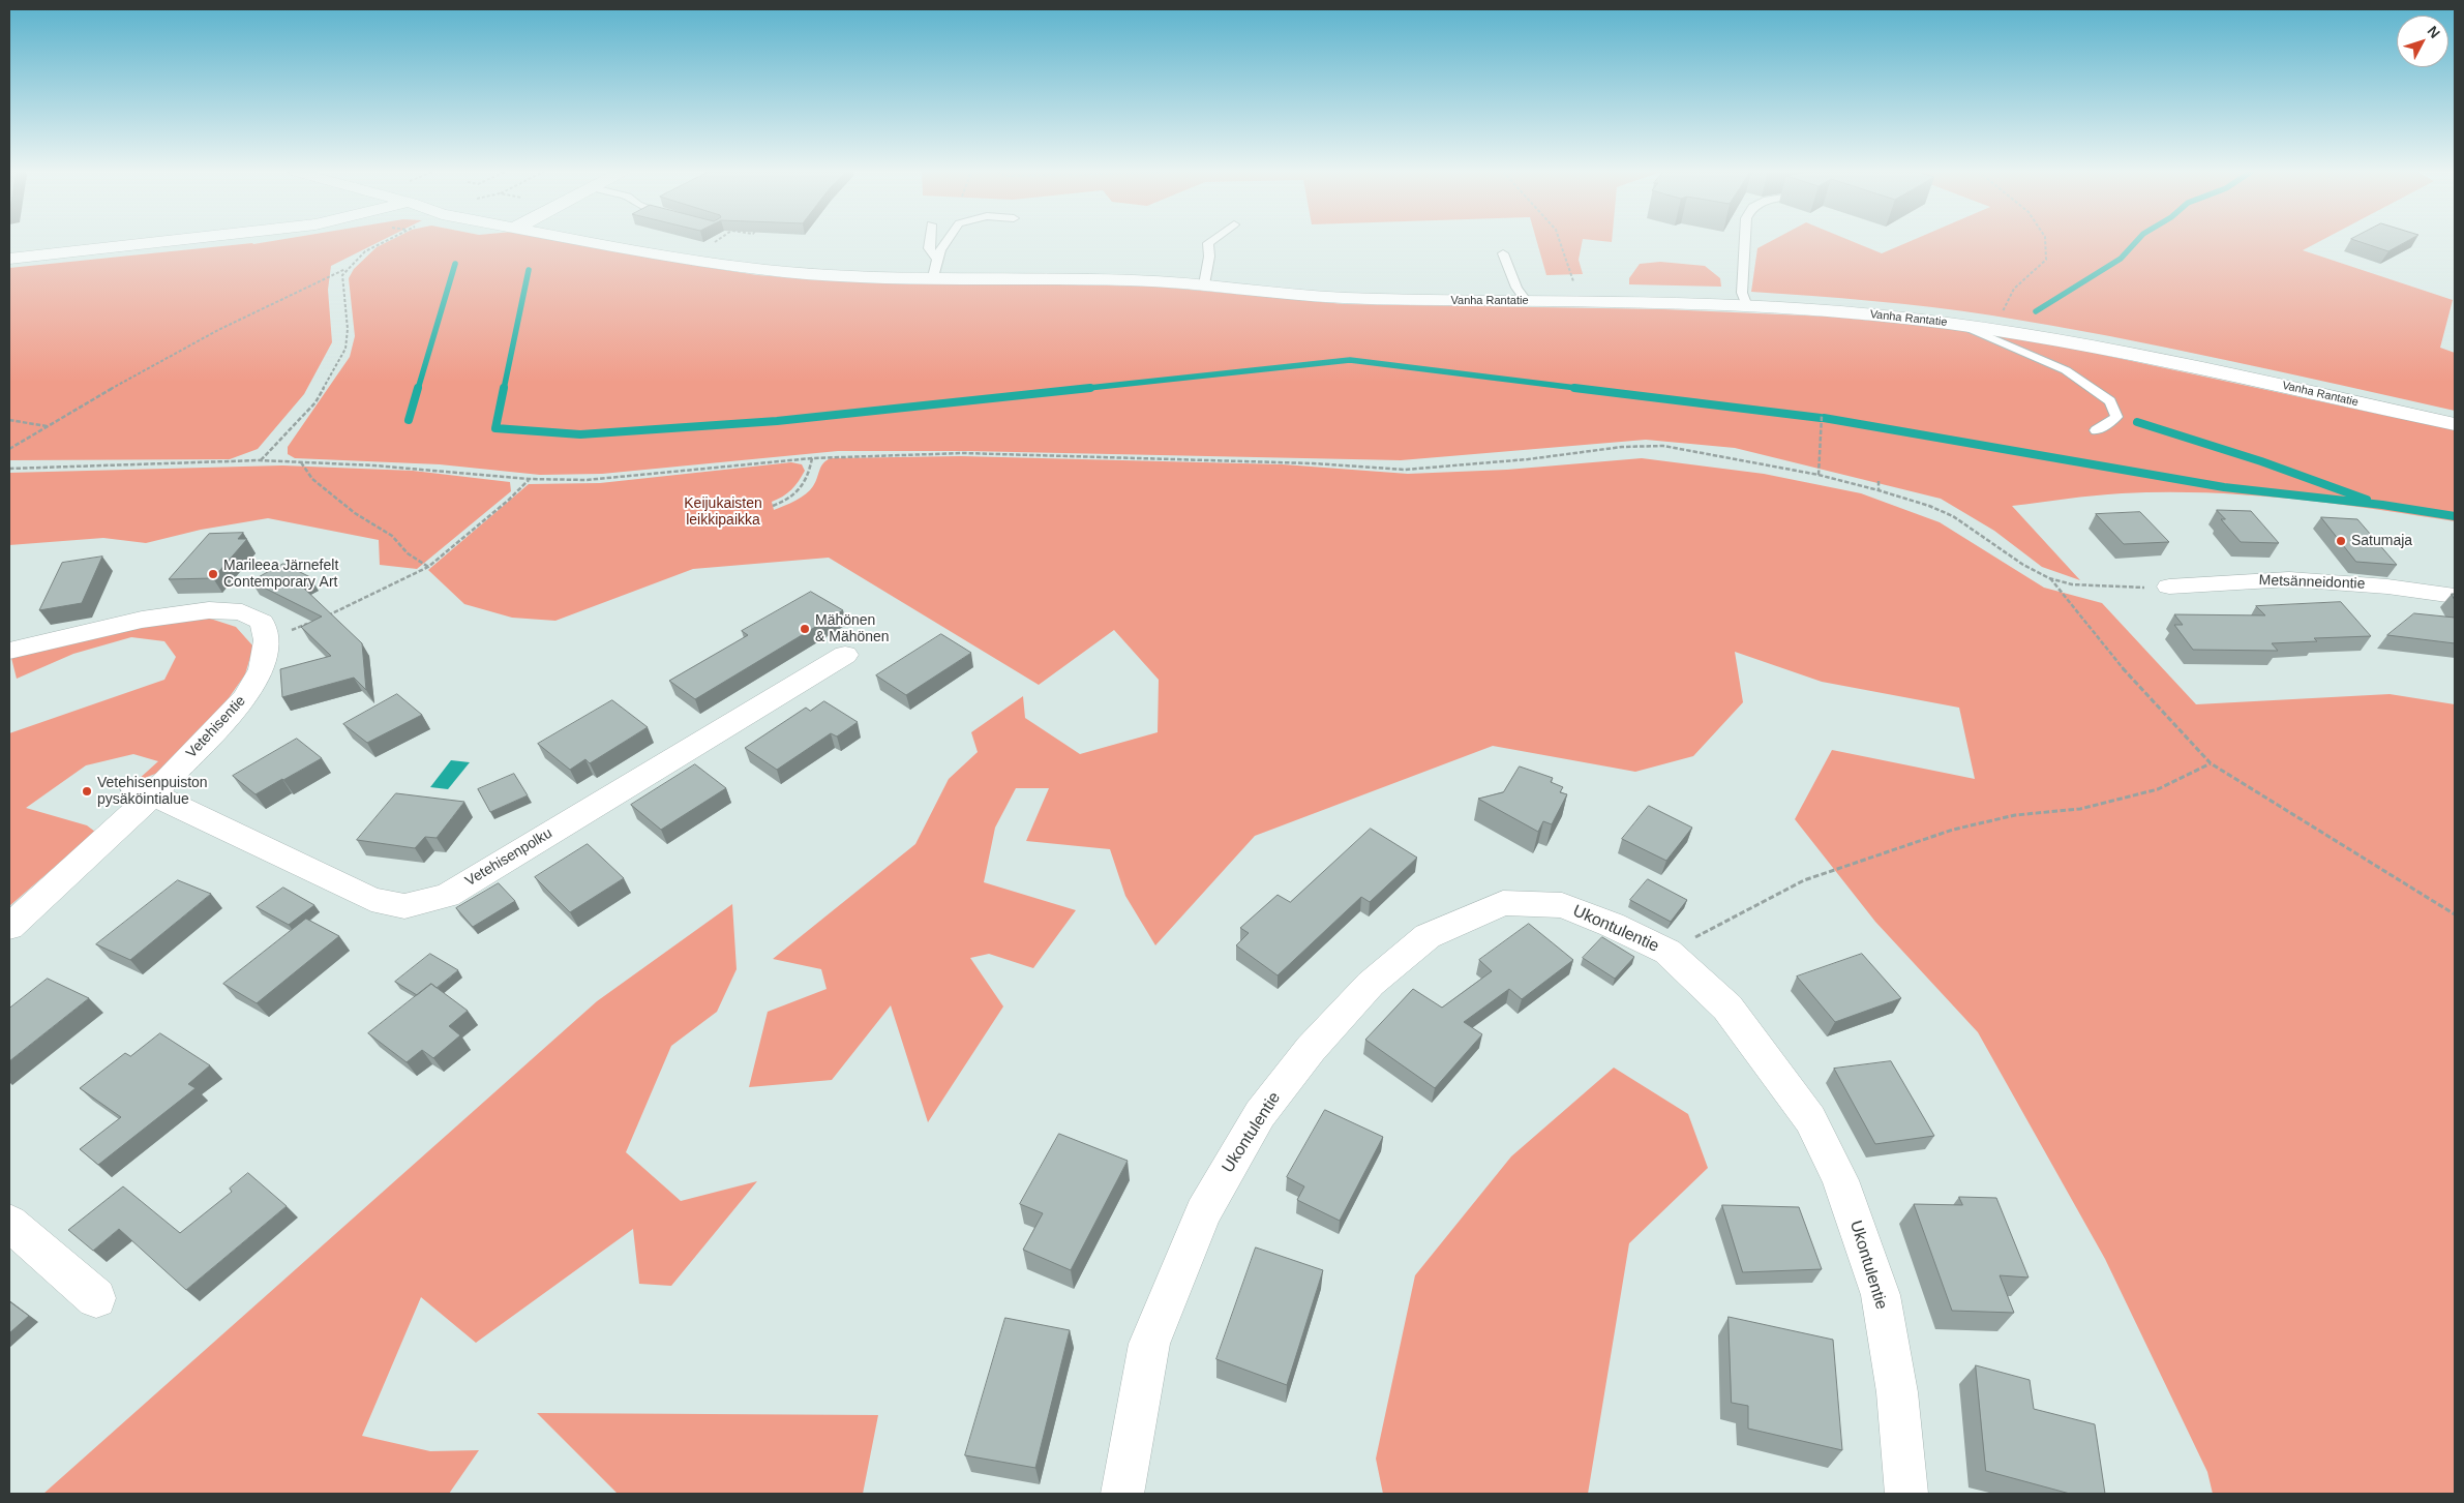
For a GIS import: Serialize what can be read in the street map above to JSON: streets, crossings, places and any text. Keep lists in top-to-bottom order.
{
  "streets": {
    "street": [
      "Vanha Rantatie",
      "Metsänneidontie",
      "Vetehisentie",
      "Vetehisenpolku",
      "Ukontulentie"
    ]
  },
  "crossings": [
    ["Vetehisentie", "Vetehisenpolku"]
  ],
  "parks": ["Keijukaisten leikkipaikka"],
  "places": [
    "Satumaja",
    "Marileea Järnefelt Contemporary Art",
    "Mähönen & Mähönen",
    "Vetehisenpuiston pysäköintialue"
  ],
  "north": "top right"
}
